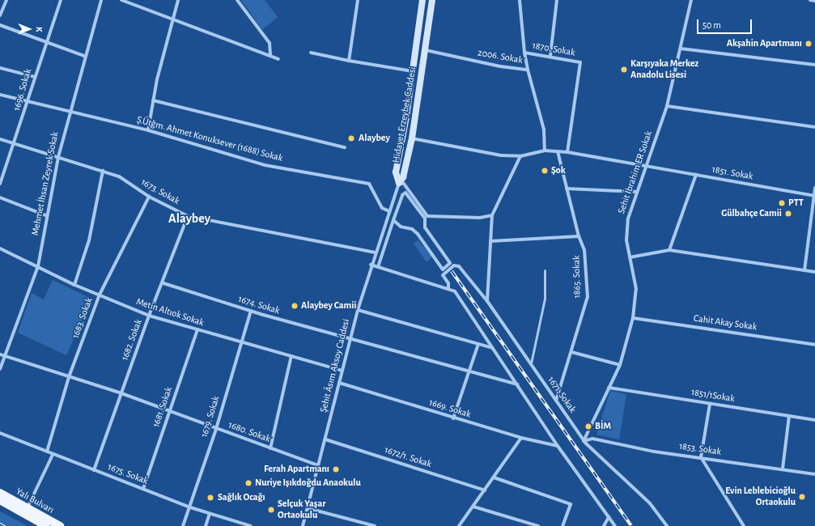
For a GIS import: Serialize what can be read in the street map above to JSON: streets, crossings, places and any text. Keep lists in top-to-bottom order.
{
  "streets": {
    "main road": ["Hidayet Erzeybek Caddesi", "Yalı Bulvarı"],
    "street": [
      "1870. Sokak",
      "2006. Sokak",
      "1696. Sokak",
      "Ş.Ütğm. Ahmet Konuksever (1688) Sokak",
      "Sehit İbrahim ER Sokak",
      "1851. Sokak",
      "Mehmet İhsan Zeyrek Sokak",
      "1673. Sokak",
      "1865. Sokak",
      "1674. Sokak",
      "Metin Altıok Sokak",
      "1683. Sokak",
      "Cahit Akay Sokak",
      "1682. Sokak",
      "Şehit Âsım Aksoy Caddesi",
      "1671. Sokak",
      "1851/1Sokak",
      "1681. Sokak",
      "1669. Sokak",
      "1679. Sokak",
      "1680. Sokak",
      "1853. Sokak",
      "1672/1. Sokak",
      "1675. Sokak"
    ]
  },
  "crossings": [
    ["1870. Sokak", "1851. Sokak"],
    ["2006. Sokak", "Hidayet Erzeybek Caddesi"],
    ["2006. Sokak", "1851. Sokak"],
    ["1696. Sokak", "Ş.Ütğm. Ahmet Konuksever (1688) Sokak"],
    ["1696. Sokak", "1673. Sokak"],
    ["Hidayet Erzeybek Caddesi", "Şehit Âsım Aksoy Caddesi"],
    ["Ş.Ütğm. Ahmet Konuksever (1688) Sokak", "Mehmet İhsan Zeyrek Sokak"],
    ["Ş.Ütğm. Ahmet Konuksever (1688) Sokak", "Şehit Âsım Aksoy Caddesi"],
    ["Sehit İbrahim ER Sokak", "1851. Sokak"],
    ["Sehit İbrahim ER Sokak", "Cahit Akay Sokak"],
    ["Sehit İbrahim ER Sokak", "1671. Sokak"],
    ["Sehit İbrahim ER Sokak", "1851/1Sokak"],
    ["Sehit İbrahim ER Sokak", "1853. Sokak"],
    ["1851. Sokak", "1865. Sokak"],
    ["Mehmet İhsan Zeyrek Sokak", "1673. Sokak"],
    ["Mehmet İhsan Zeyrek Sokak", "Metin Altıok Sokak"],
    ["Mehmet İhsan Zeyrek Sokak", "1680. Sokak"],
    ["1673. Sokak", "1683. Sokak"],
    ["1673. Sokak", "1682. Sokak"],
    ["1673. Sokak", "Şehit Âsım Aksoy Caddesi"],
    ["1865. Sokak", "1671. Sokak"],
    ["1674. Sokak", "1682. Sokak"],
    ["1674. Sokak", "Şehit Âsım Aksoy Caddesi"],
    ["1674. Sokak", "1679. Sokak"],
    ["Metin Altıok Sokak", "1683. Sokak"],
    ["Metin Altıok Sokak", "1682. Sokak"],
    ["Metin Altıok Sokak", "Şehit Âsım Aksoy Caddesi"],
    ["Metin Altıok Sokak", "1681. Sokak"],
    ["Metin Altıok Sokak", "1679. Sokak"],
    ["1683. Sokak", "1680. Sokak"],
    ["1683. Sokak", "1675. Sokak"],
    ["1682. Sokak", "1680. Sokak"],
    ["1682. Sokak", "1675. Sokak"],
    ["Şehit Âsım Aksoy Caddesi", "1669. Sokak"],
    ["Şehit Âsım Aksoy Caddesi", "1680. Sokak"],
    ["Şehit Âsım Aksoy Caddesi", "1672/1. Sokak"],
    ["1671. Sokak", "1853. Sokak"],
    ["1681. Sokak", "1680. Sokak"],
    ["1681. Sokak", "1675. Sokak"],
    ["1679. Sokak", "1680. Sokak"],
    ["1679. Sokak", "1675. Sokak"]
  ],
  "districts": ["Alaybey"],
  "places": [
    "Akşahin Apartmanı",
    "Karşıyaka Merkez Anadolu Lisesi",
    "Alaybey",
    "Şok",
    "PTT",
    "Gülbahçe Camii",
    "Alaybey Camii",
    "BİM",
    "Ferah Apartmanı",
    "Nuriye Işıkdoğdu Anaokulu",
    "Evin Leblebicioğlu Ortaokulu",
    "Sağlık Ocağı",
    "Selçuk Yaşar Ortaokulu"
  ],
  "scale_bar": "50 m",
  "north": "right"
}
